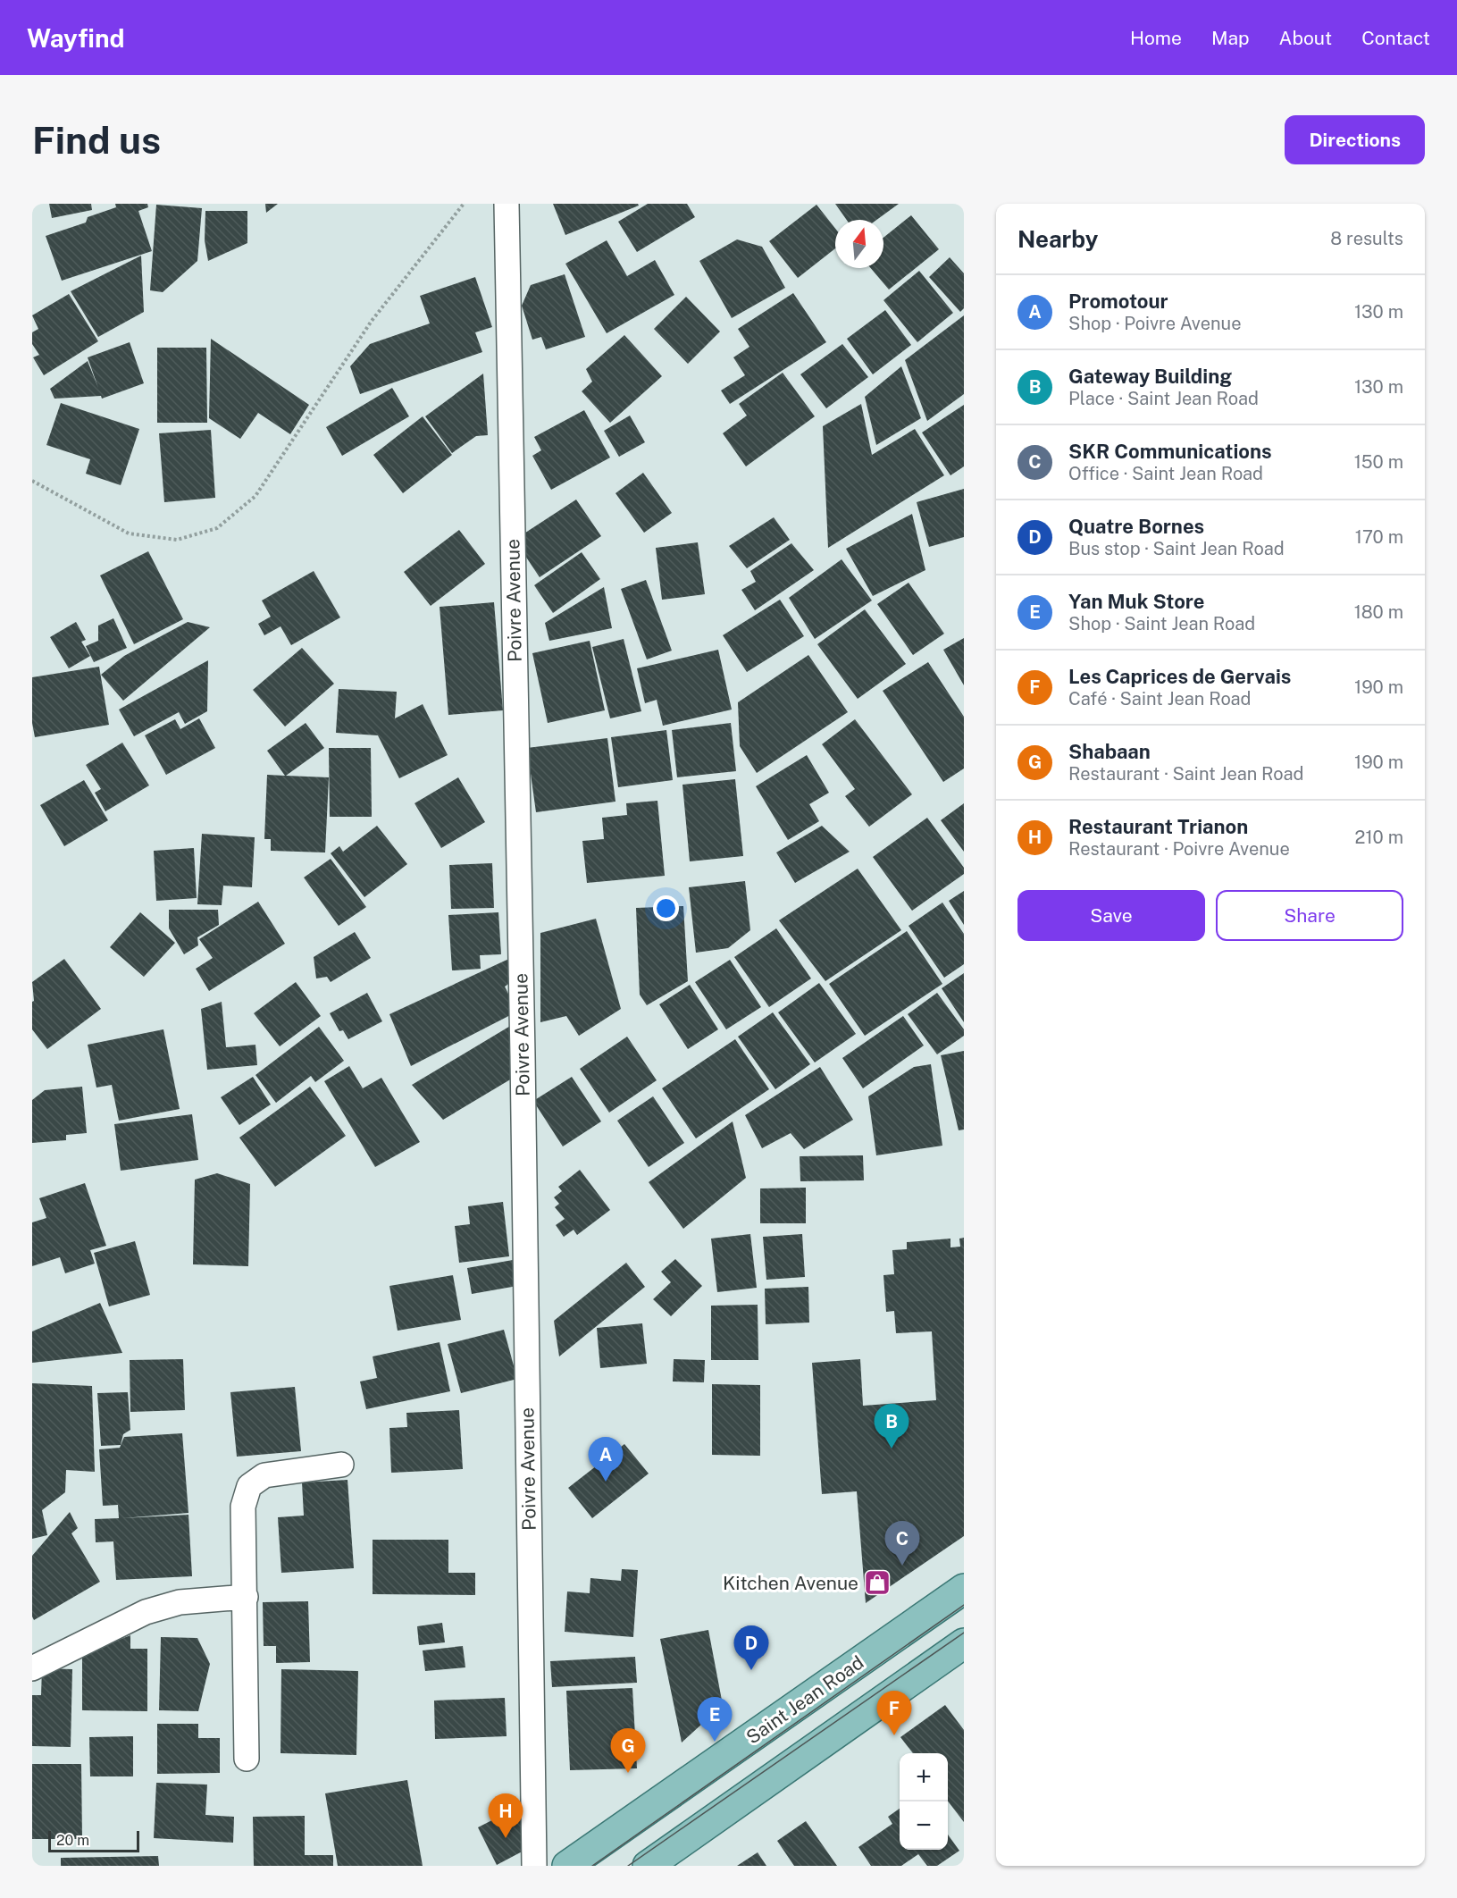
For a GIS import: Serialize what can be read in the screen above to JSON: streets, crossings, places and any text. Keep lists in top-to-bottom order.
{
  "streets": {
    "main road": ["Saint Jean Road"],
    "street": ["Poivre Avenue"]
  },
  "places": {
    "shop": ["Kitchen Avenue"]
  },
  "scale_bar": "20 m",
  "north": "top",
  "page": {
    "header": "Wayfind",
    "nav": [
      "Home",
      "Map",
      "About",
      "Contact"
    ],
    "buttons": [
      "Directions",
      ["Save", "Share"]
    ],
    "title": "Find us",
    "heading": ["Nearby", "8 results"],
    "list": [
      {
        "mark": "A",
        "name": "Promotour",
        "note": "Shop · Poivre Avenue",
        "value": "130 m"
      },
      {
        "mark": "B",
        "name": "Gateway Building",
        "note": "Place · Saint Jean Road",
        "value": "130 m"
      },
      {
        "mark": "C",
        "name": "SKR Communications",
        "note": "Office · Saint Jean Road",
        "value": "150 m"
      },
      {
        "mark": "D",
        "name": "Quatre Bornes",
        "note": "Bus stop · Saint Jean Road",
        "value": "170 m"
      },
      {
        "mark": "E",
        "name": "Yan Muk Store",
        "note": "Shop · Saint Jean Road",
        "value": "180 m"
      },
      {
        "mark": "F",
        "name": "Les Caprices de Gervais",
        "note": "Café · Saint Jean Road",
        "value": "190 m"
      },
      {
        "mark": "G",
        "name": "Shabaan",
        "note": "Restaurant · Saint Jean Road",
        "value": "190 m"
      },
      {
        "mark": "H",
        "name": "Restaurant Trianon",
        "note": "Restaurant · Poivre Avenue",
        "value": "210 m"
      }
    ],
    "pins": [
      "B",
      "A",
      "C",
      "D",
      "F",
      "E",
      "G",
      "H"
    ],
    "map_buttons": ["+", "−"],
    "scale": "20 m"
  }
}
